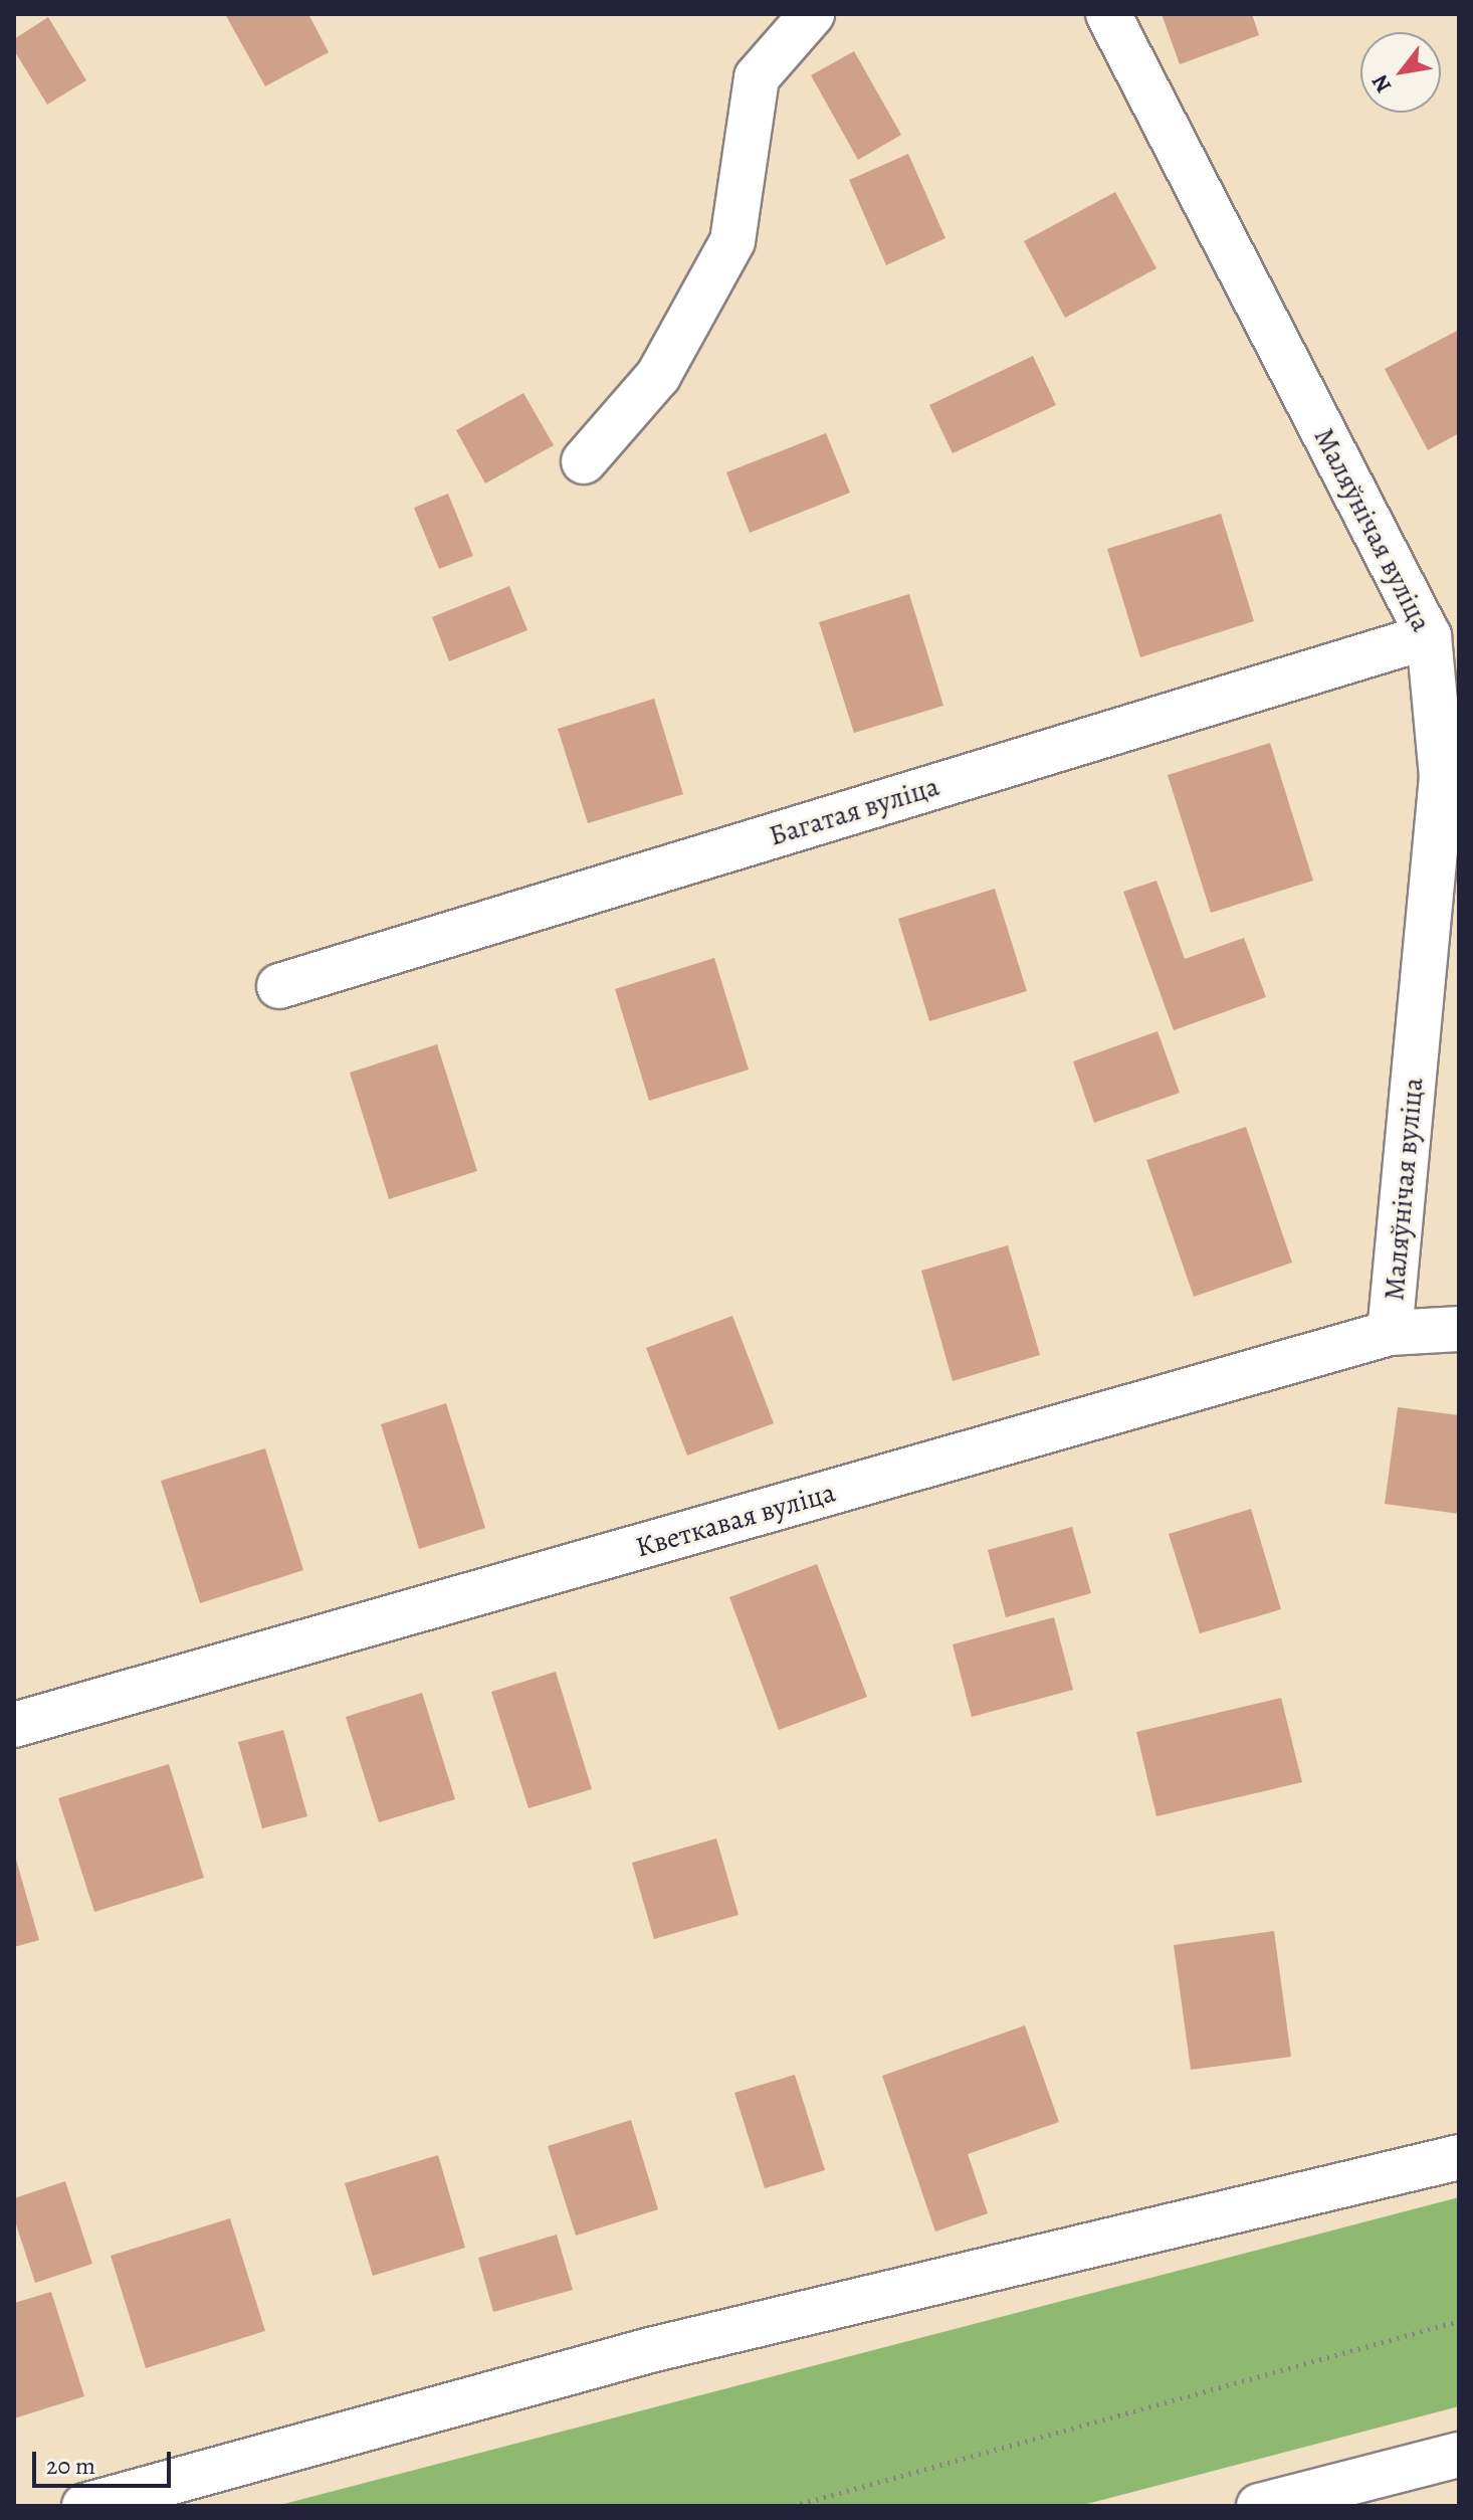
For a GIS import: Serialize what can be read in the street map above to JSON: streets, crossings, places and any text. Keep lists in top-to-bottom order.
{
  "streets": {
    "street": ["Маляўнічая вуліца", "Багатая вуліца", "Кветкавая вуліца"]
  },
  "crossings": [
    ["Маляўнічая вуліца", "Багатая вуліца"],
    ["Маляўнічая вуліца", "Кветкавая вуліца"]
  ],
  "scale_bar": "20 m",
  "north": "bottom left"
}
